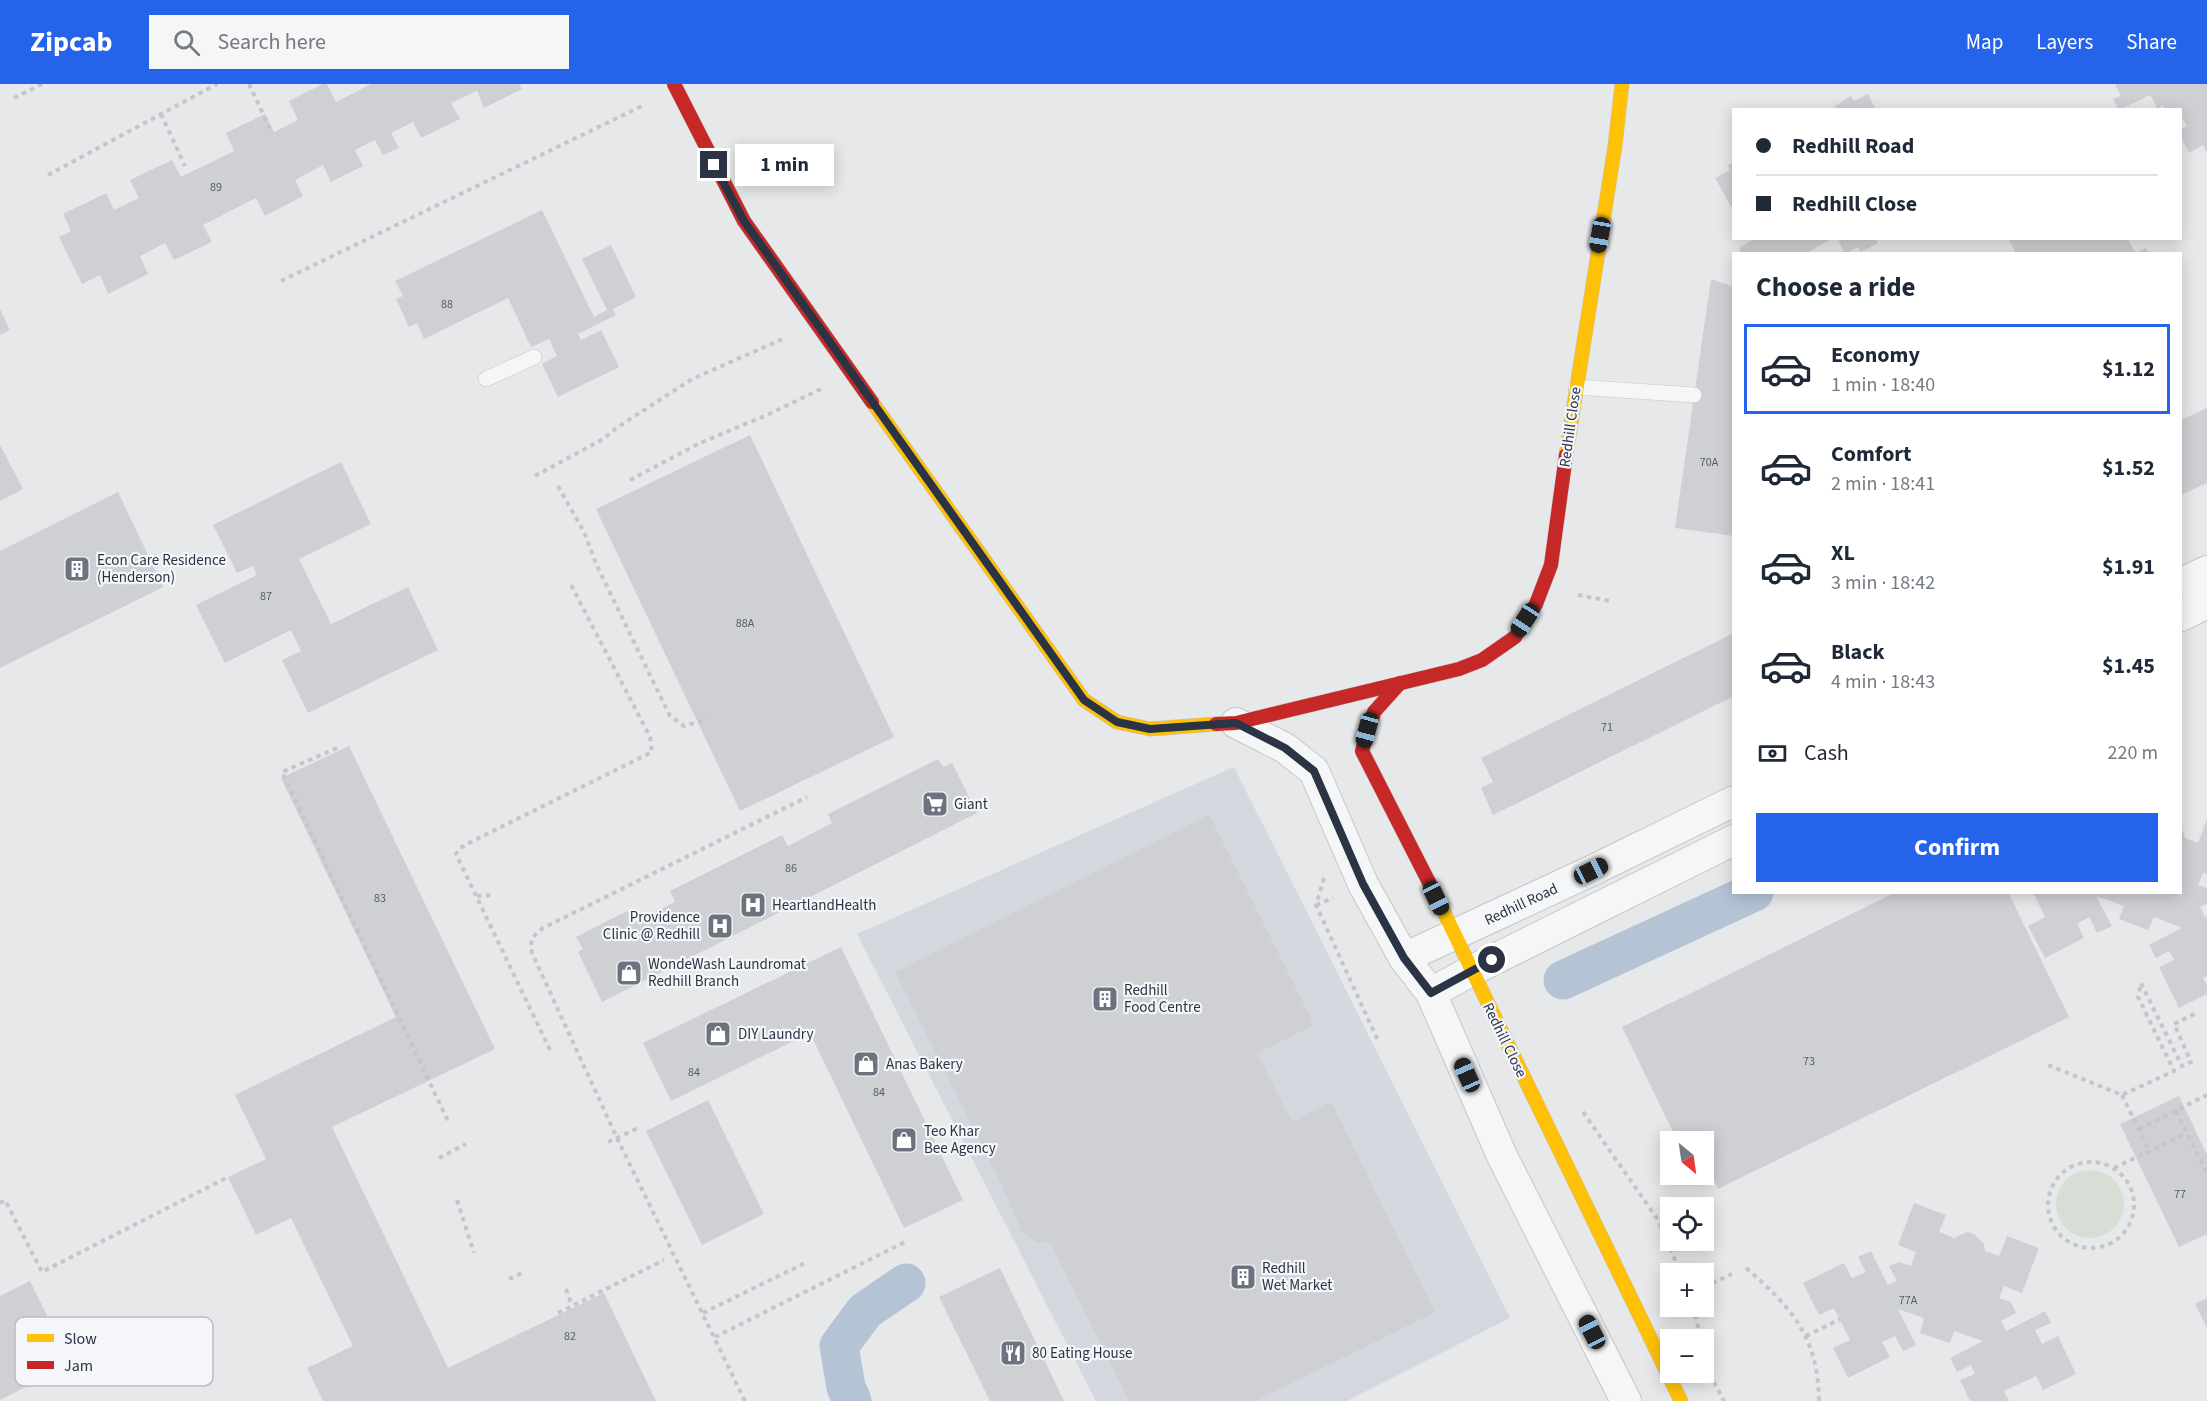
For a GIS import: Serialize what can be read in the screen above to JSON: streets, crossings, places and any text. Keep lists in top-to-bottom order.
{
  "streets": {
    "street": ["Redhill Close", "Redhill Road"]
  },
  "crossings": [
    ["Redhill Close", "Redhill Road"]
  ],
  "places": {
    "building": ["Econ Care Residence (Henderson)", "Redhill Food Centre", "Redhill Wet Market"],
    "supermarket": ["Giant"],
    "hospital": ["HeartlandHealth", "Providence Clinic @ Redhill"],
    "shop": [
      "WondeWash Laundromat Redhill Branch",
      "DIY Laundry",
      "Anas Bakery",
      "Teo Khar Bee Agency"
    ],
    "restaurant": ["80 Eating House"]
  },
  "house_numbers": [
    "89",
    "88",
    "70A",
    "87",
    "88A",
    "71",
    "86",
    "83",
    "73",
    "84",
    "84",
    "77",
    "77A",
    "82"
  ],
  "legend": ["Slow", "Jam"],
  "north": "bottom right",
  "page": {
    "header": "Zipcab",
    "search": "Search here",
    "nav": ["Map", "Layers", "Share"],
    "banner": ["Redhill Road", "Redhill Close"],
    "bubble": "1 min",
    "heading": "Choose a ride",
    "list": [
      {
        "name": "Economy",
        "note": "1 min · 18:40",
        "value": "$1.12"
      },
      {
        "name": "Comfort",
        "note": "2 min · 18:41",
        "value": "$1.52"
      },
      {
        "name": "XL",
        "note": "3 min · 18:42",
        "value": "$1.91"
      },
      {
        "name": "Black",
        "note": "4 min · 18:43",
        "value": "$1.45"
      }
    ],
    "pay": ["Cash", "220 m"],
    "buttons": "Confirm",
    "map_buttons": ["+", "−"]
  }
}
